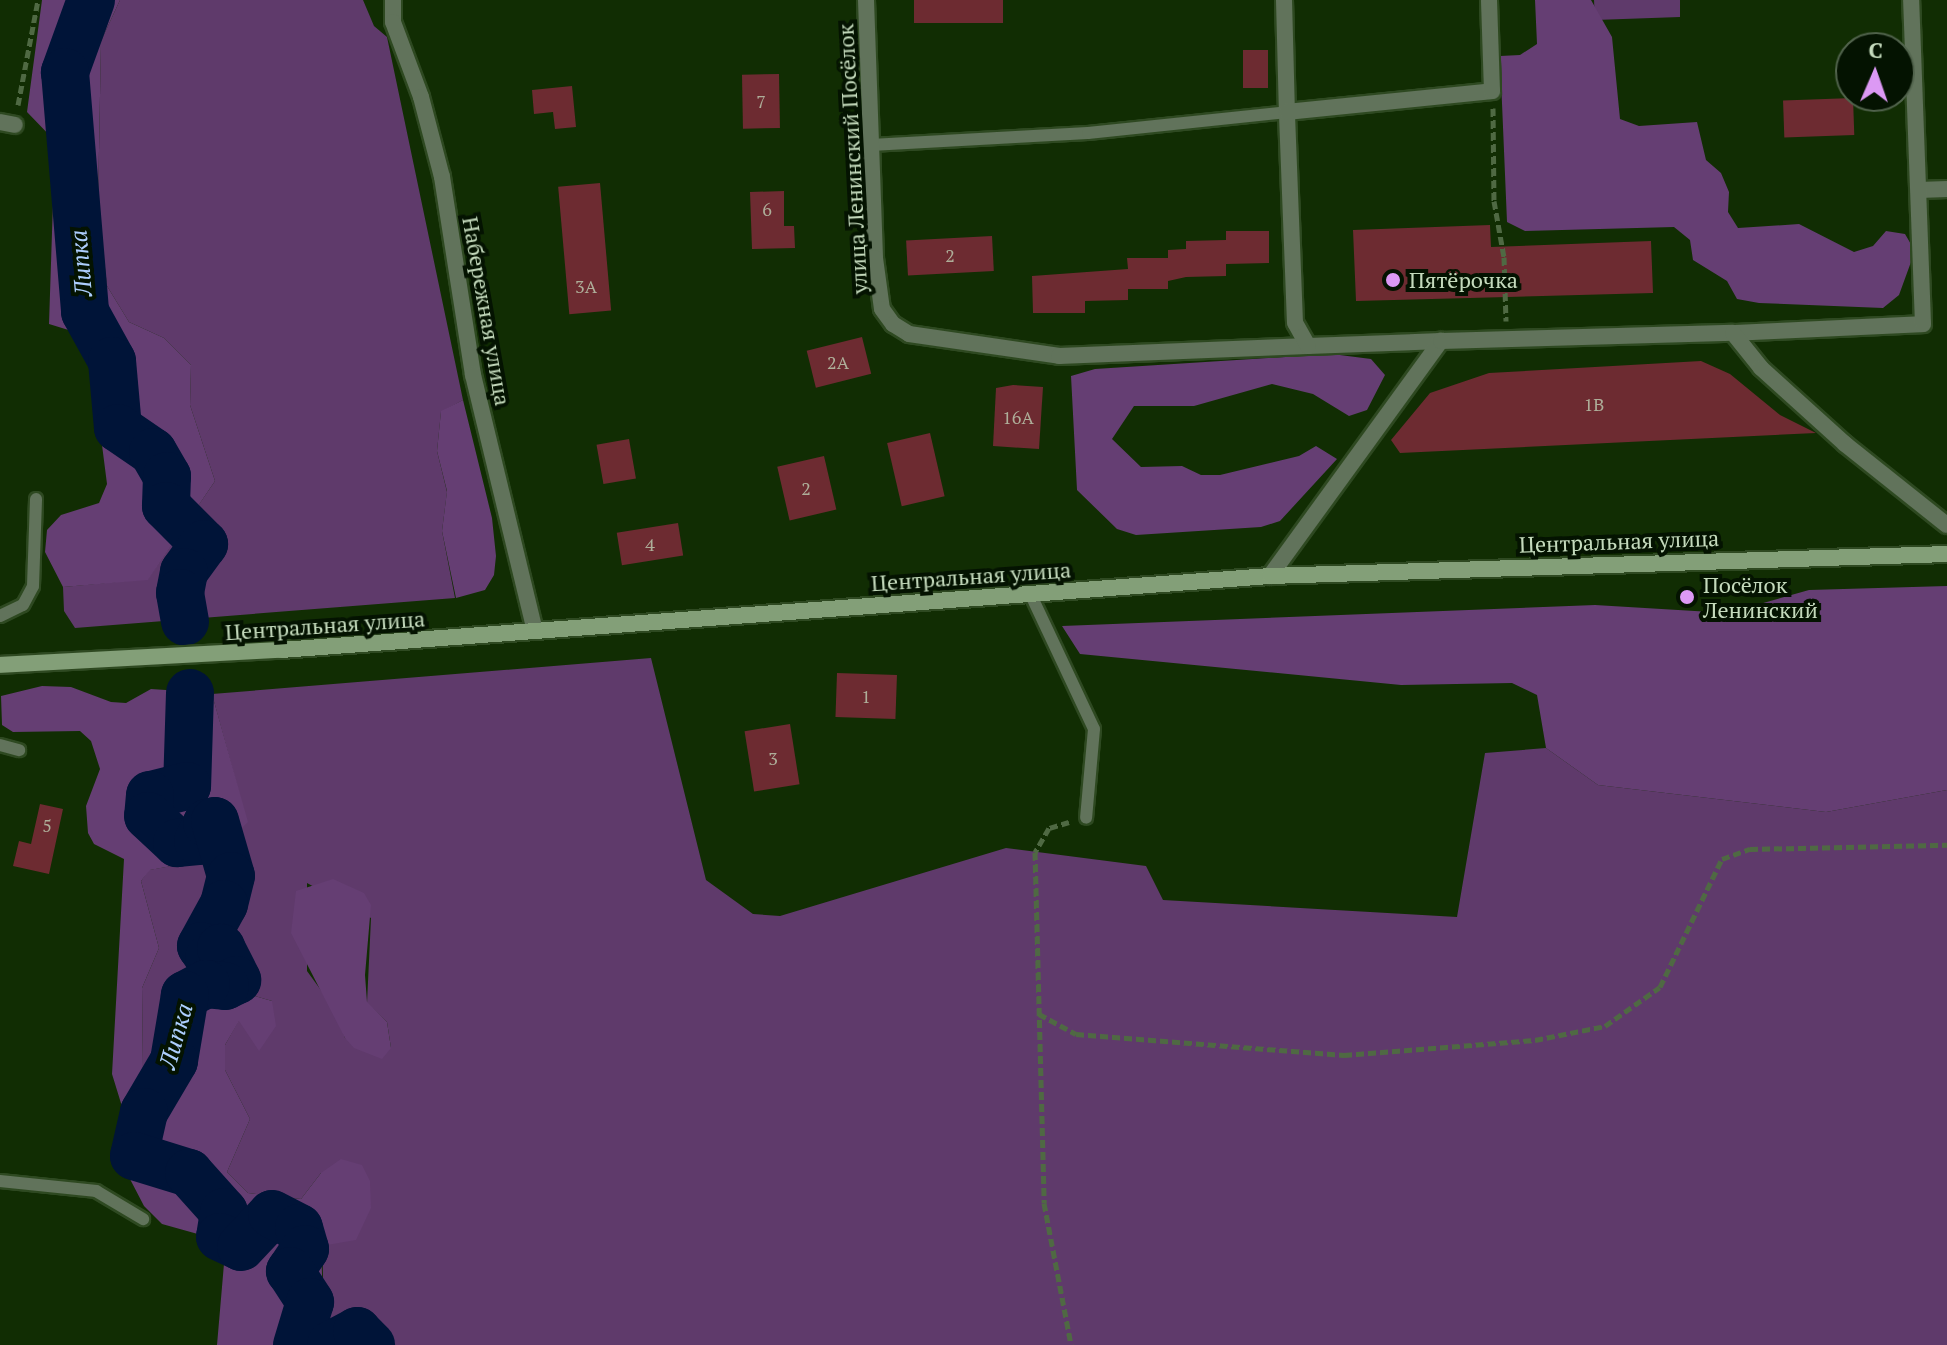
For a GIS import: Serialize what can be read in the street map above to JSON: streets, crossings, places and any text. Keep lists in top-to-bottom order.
{
  "streets": {
    "main road": ["Центральная улица"],
    "street": ["улица Ленинский Посёлок", "Набережная улица"]
  },
  "crossings": [
    ["Набережная улица", "Центральная улица"]
  ],
  "water": ["Липка"],
  "places": ["Пятёрочка", "Посёлок Ленинский"],
  "house_numbers": [
    "7",
    "6",
    "2",
    "3А",
    "2А",
    "1В",
    "16А",
    "2",
    "4",
    "1",
    "3",
    "5"
  ],
  "north": "top"
}
